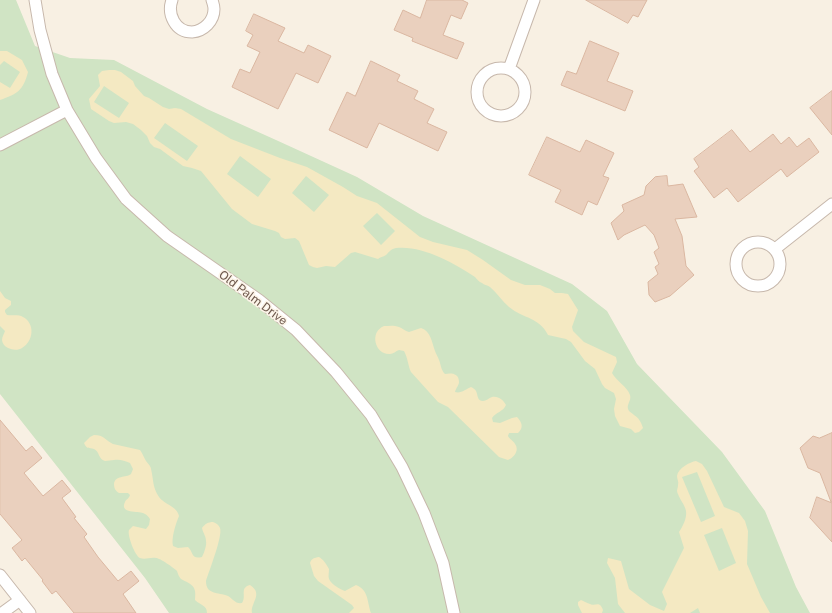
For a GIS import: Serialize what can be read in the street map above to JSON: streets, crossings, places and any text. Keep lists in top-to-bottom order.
{
  "streets": {
    "street": ["Old Palm Drive"]
  }
}
